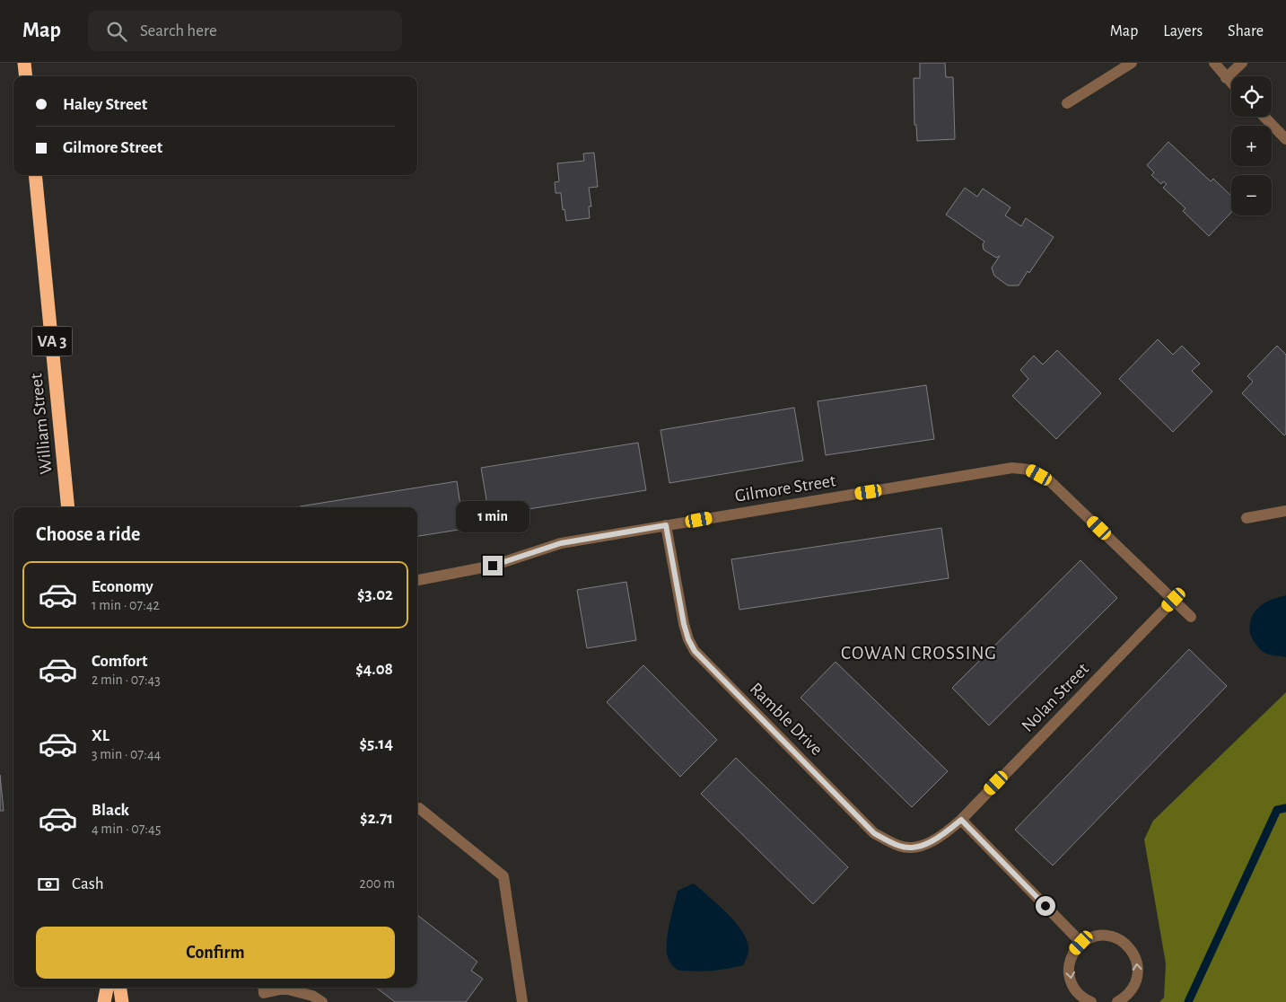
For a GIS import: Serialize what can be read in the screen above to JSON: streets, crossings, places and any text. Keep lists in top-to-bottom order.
{
  "streets": {
    "highway": ["VA 3", "William Street"],
    "street": ["Gilmore Street", "Nolan Street", "Ramble Drive"]
  },
  "crossings": [
    ["Gilmore Street", "Nolan Street"],
    ["Gilmore Street", "Ramble Drive"],
    ["Nolan Street", "Ramble Drive"]
  ],
  "districts": ["COWAN CROSSING"],
  "page": {
    "header": "Map",
    "search": "Search here",
    "nav": ["Map", "Layers", "Share"],
    "map_buttons": ["+", "−"],
    "banner": ["Haley Street", "Gilmore Street"],
    "bubble": "1 min",
    "heading": "Choose a ride",
    "list": [
      {
        "name": "Economy",
        "note": "1 min · 07:42",
        "value": "$3.02"
      },
      {
        "name": "Comfort",
        "note": "2 min · 07:43",
        "value": "$4.08"
      },
      {
        "name": "XL",
        "note": "3 min · 07:44",
        "value": "$5.14"
      },
      {
        "name": "Black",
        "note": "4 min · 07:45",
        "value": "$2.71"
      }
    ],
    "pay": ["Cash", "200 m"],
    "buttons": "Confirm"
  }
}
